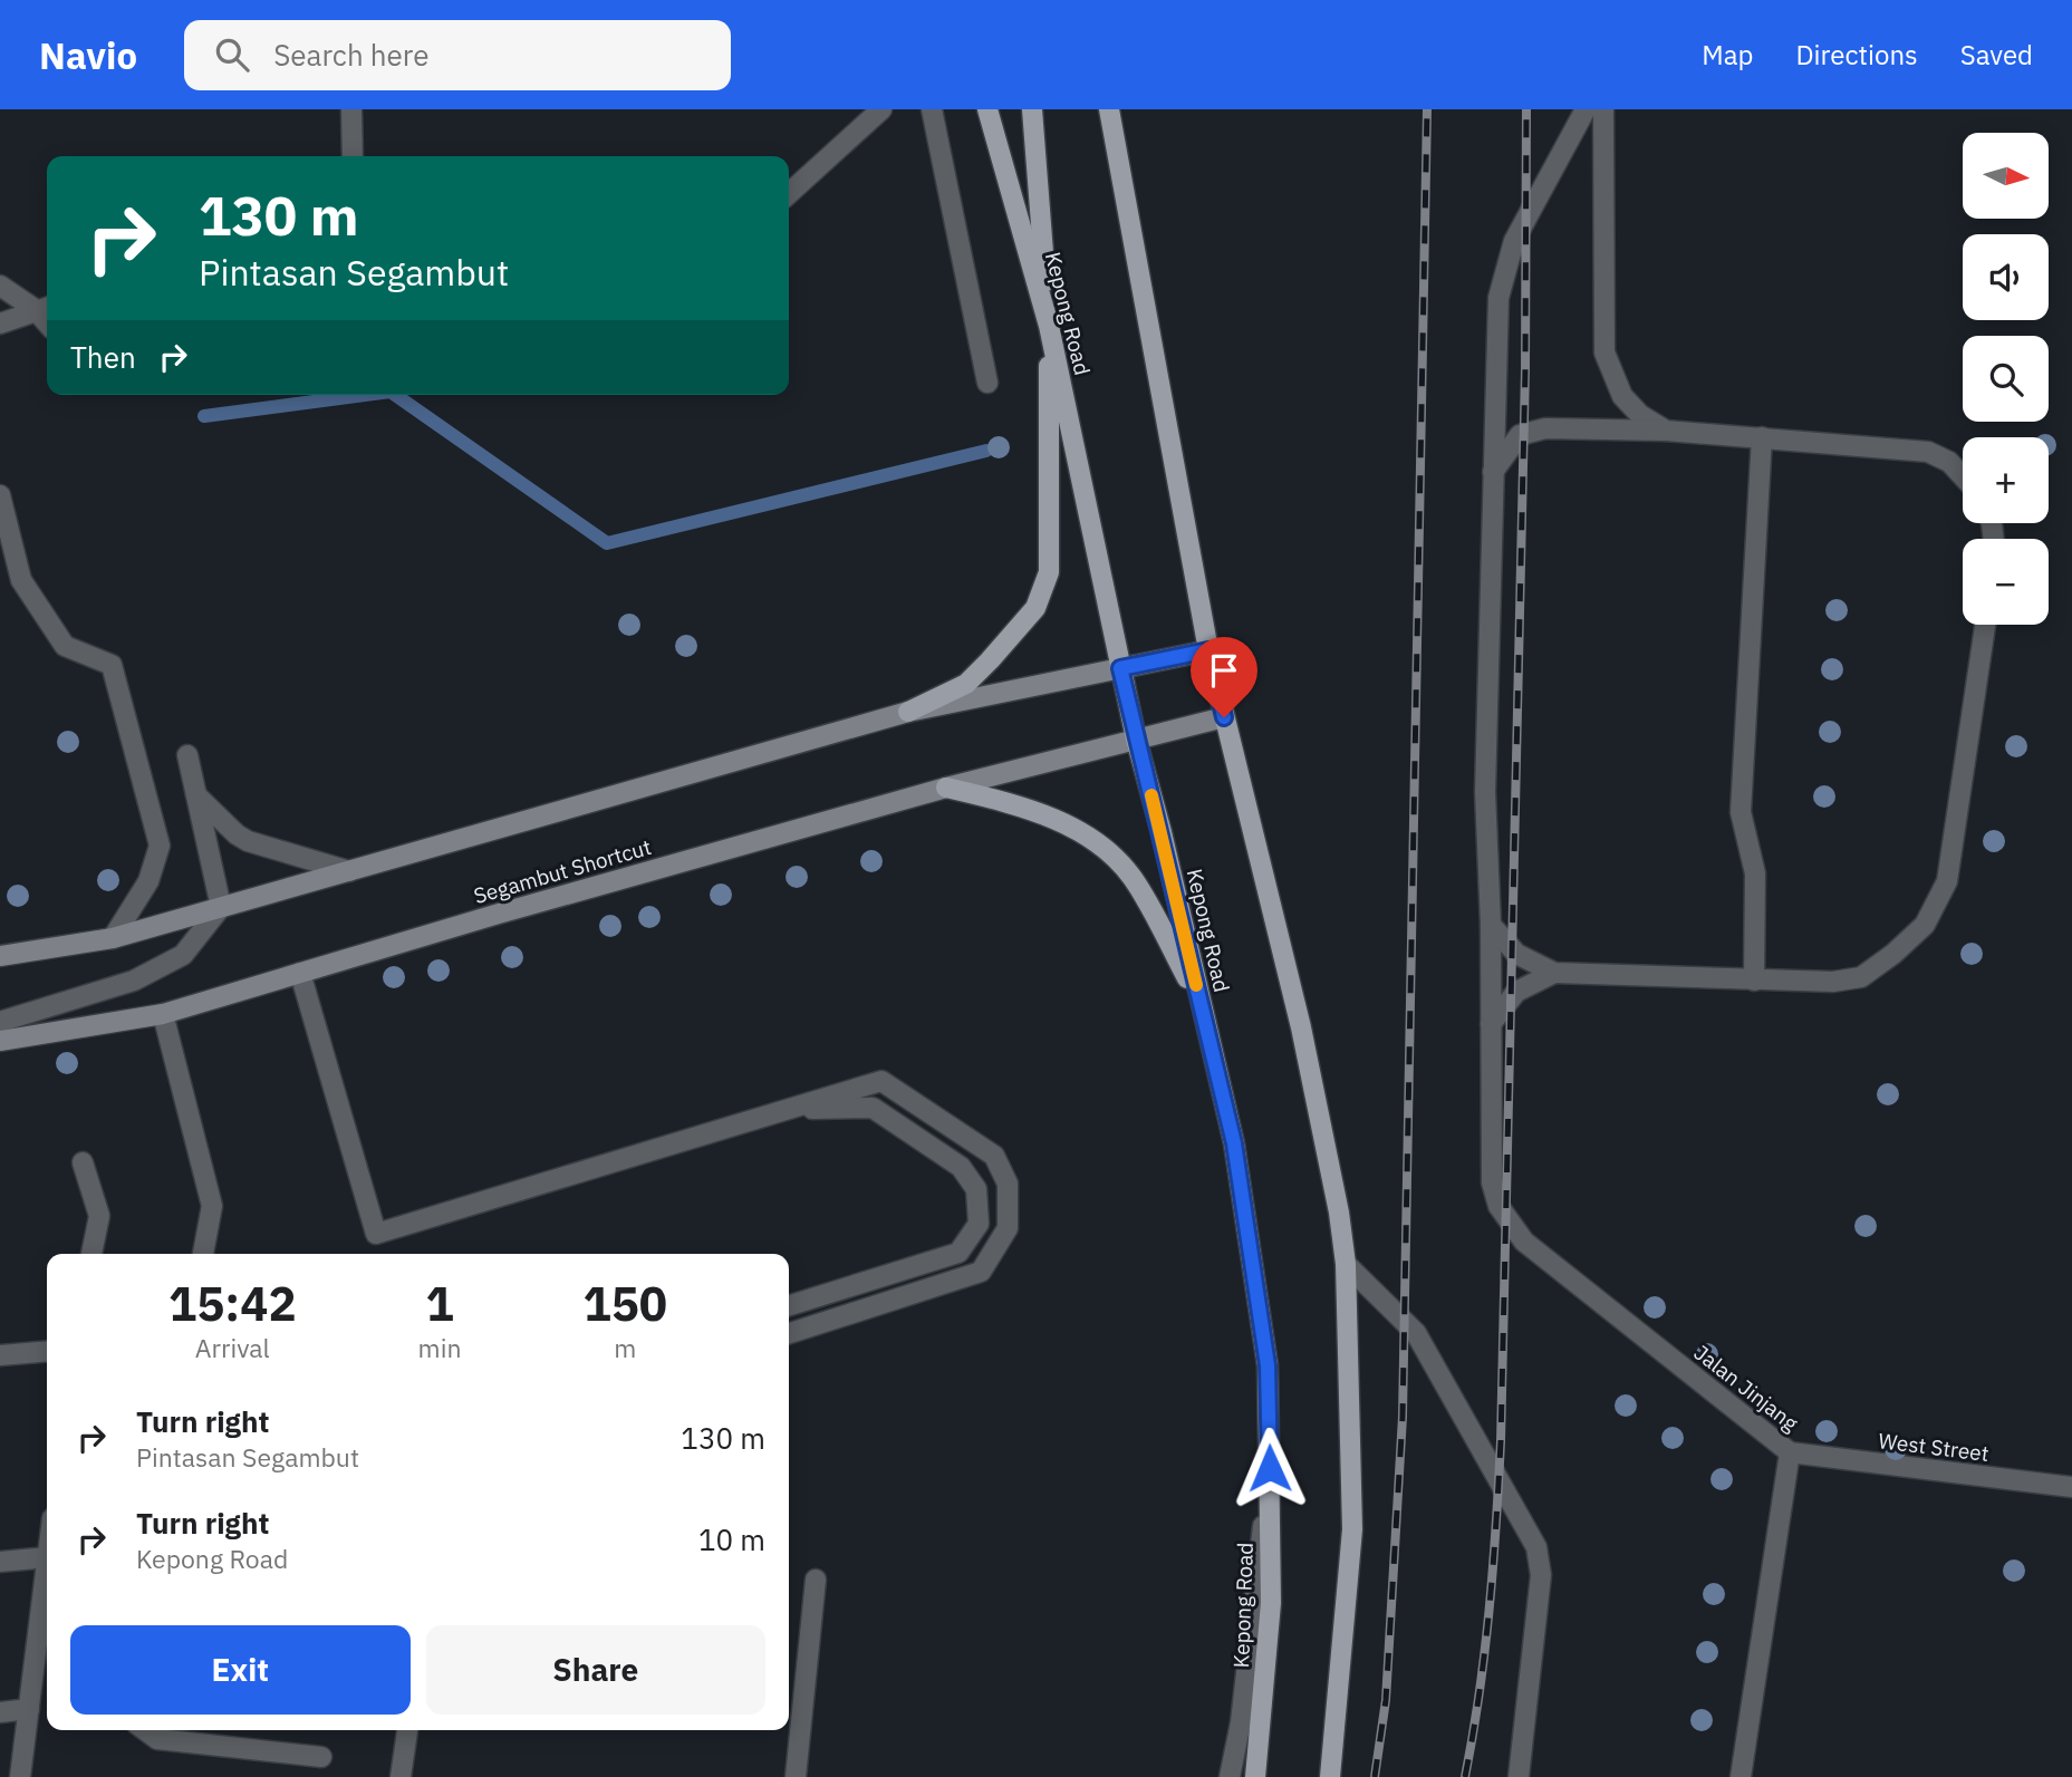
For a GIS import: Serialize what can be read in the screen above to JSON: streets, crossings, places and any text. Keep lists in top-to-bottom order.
{
  "streets": {
    "main road": ["Kepong Road", "Segambut Shortcut"],
    "street": ["Jalan Jinjang", "West Street"]
  },
  "crossings": [
    ["Kepong Road", "Segambut Shortcut"],
    ["Jalan Jinjang", "West Street"]
  ],
  "north": "right",
  "page": {
    "header": "Navio",
    "search": "Search here",
    "nav": ["Map", "Directions", "Saved"],
    "map_buttons": ["+", "−"],
    "turn": ["130 m", "Pintasan Segambut"],
    "then": "Then",
    "eta": [
      "15:42",
      "Arrival",
      "1",
      "min",
      "150",
      "m"
    ],
    "list": [
      {
        "name": "Turn right",
        "note": "Pintasan Segambut",
        "value": "130 m"
      },
      {
        "name": "Turn right",
        "note": "Kepong Road",
        "value": "10 m"
      }
    ],
    "buttons": ["Exit", "Share"]
  }
}
